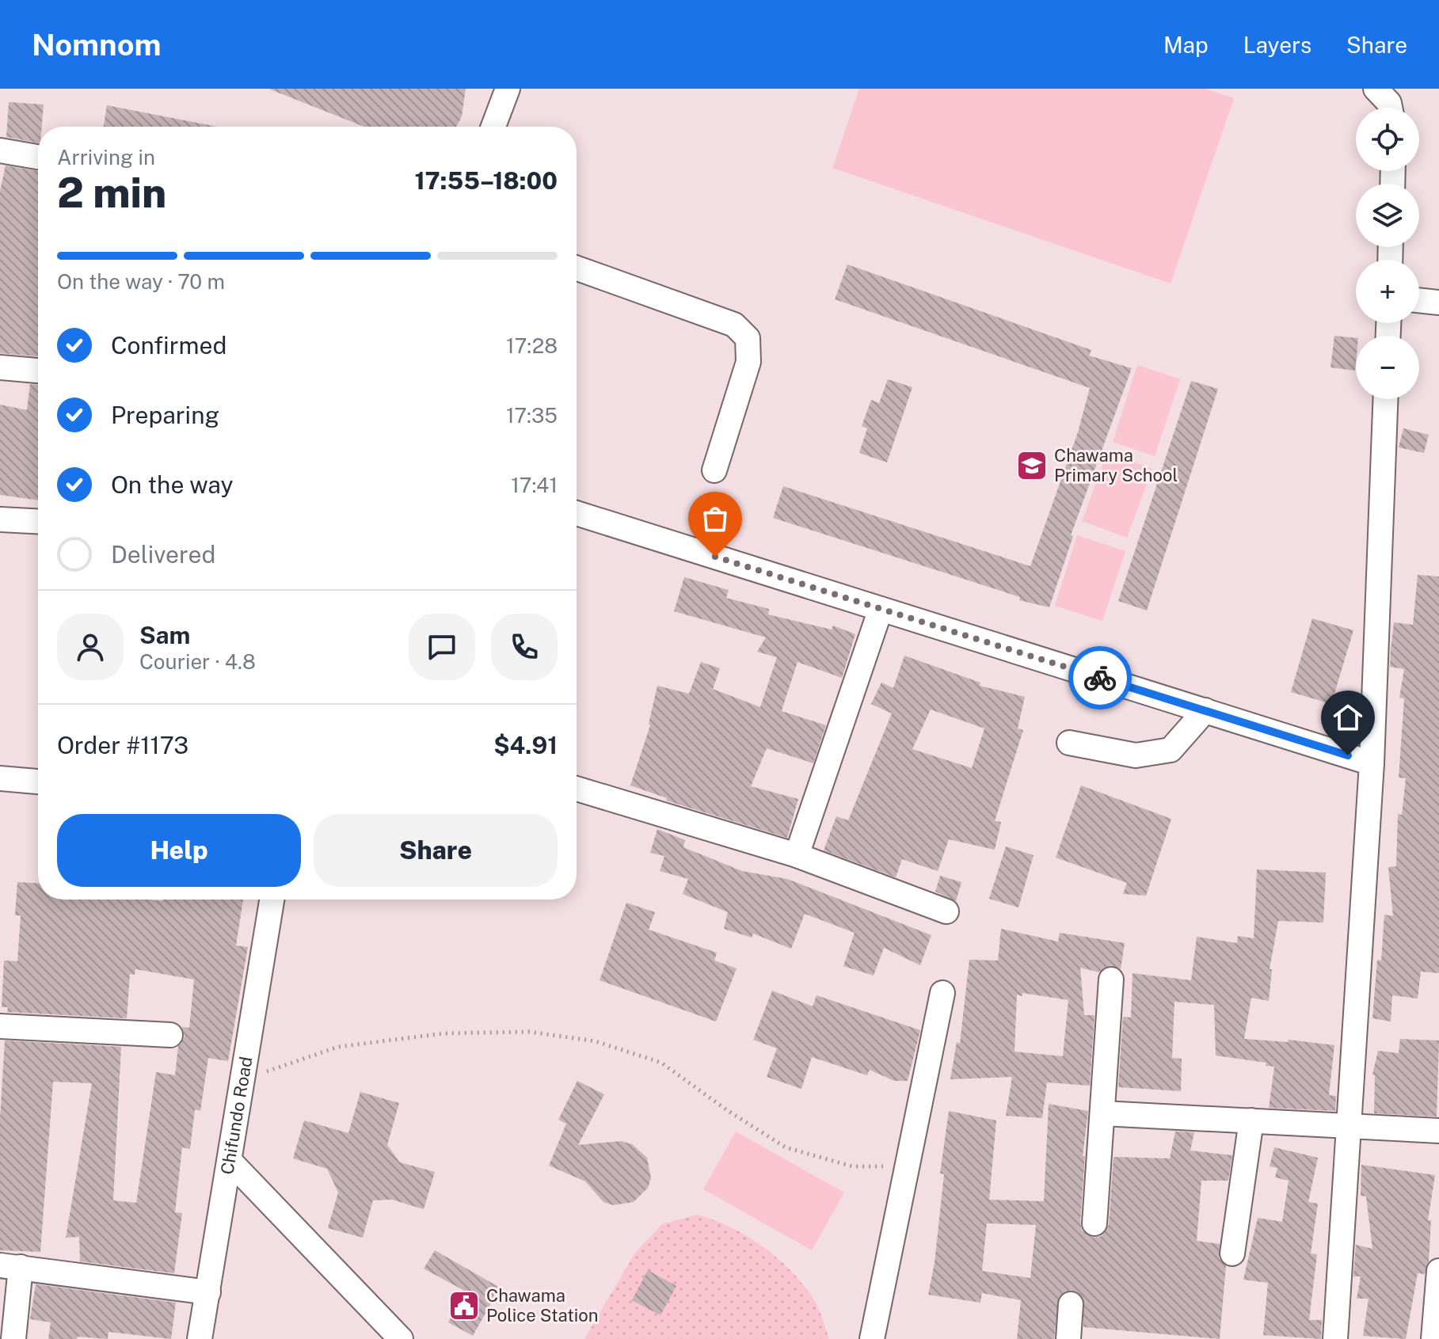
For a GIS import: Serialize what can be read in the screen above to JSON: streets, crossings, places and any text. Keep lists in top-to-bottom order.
{
  "streets": {
    "street": ["Chifundo Road"]
  },
  "places": {
    "school or university": ["Chawama Primary School"],
    "public building": ["Chawama Police Station"]
  },
  "page": {
    "header": "Nomnom",
    "nav": ["Map", "Layers", "Share"],
    "map_buttons": ["+", "−"],
    "heading": ["2 min", "Arriving in", "17:55–18:00"],
    "panel": [
      "Sam",
      "Courier · 4.8",
      "Order #1173",
      "$4.91"
    ],
    "bar": "On the way · 70 m",
    "list": [
      ["Confirmed", "17:28"],
      ["Preparing", "17:35"],
      ["On the way", "17:41"],
      "Delivered"
    ],
    "buttons": ["Help", "Share"]
  }
}
